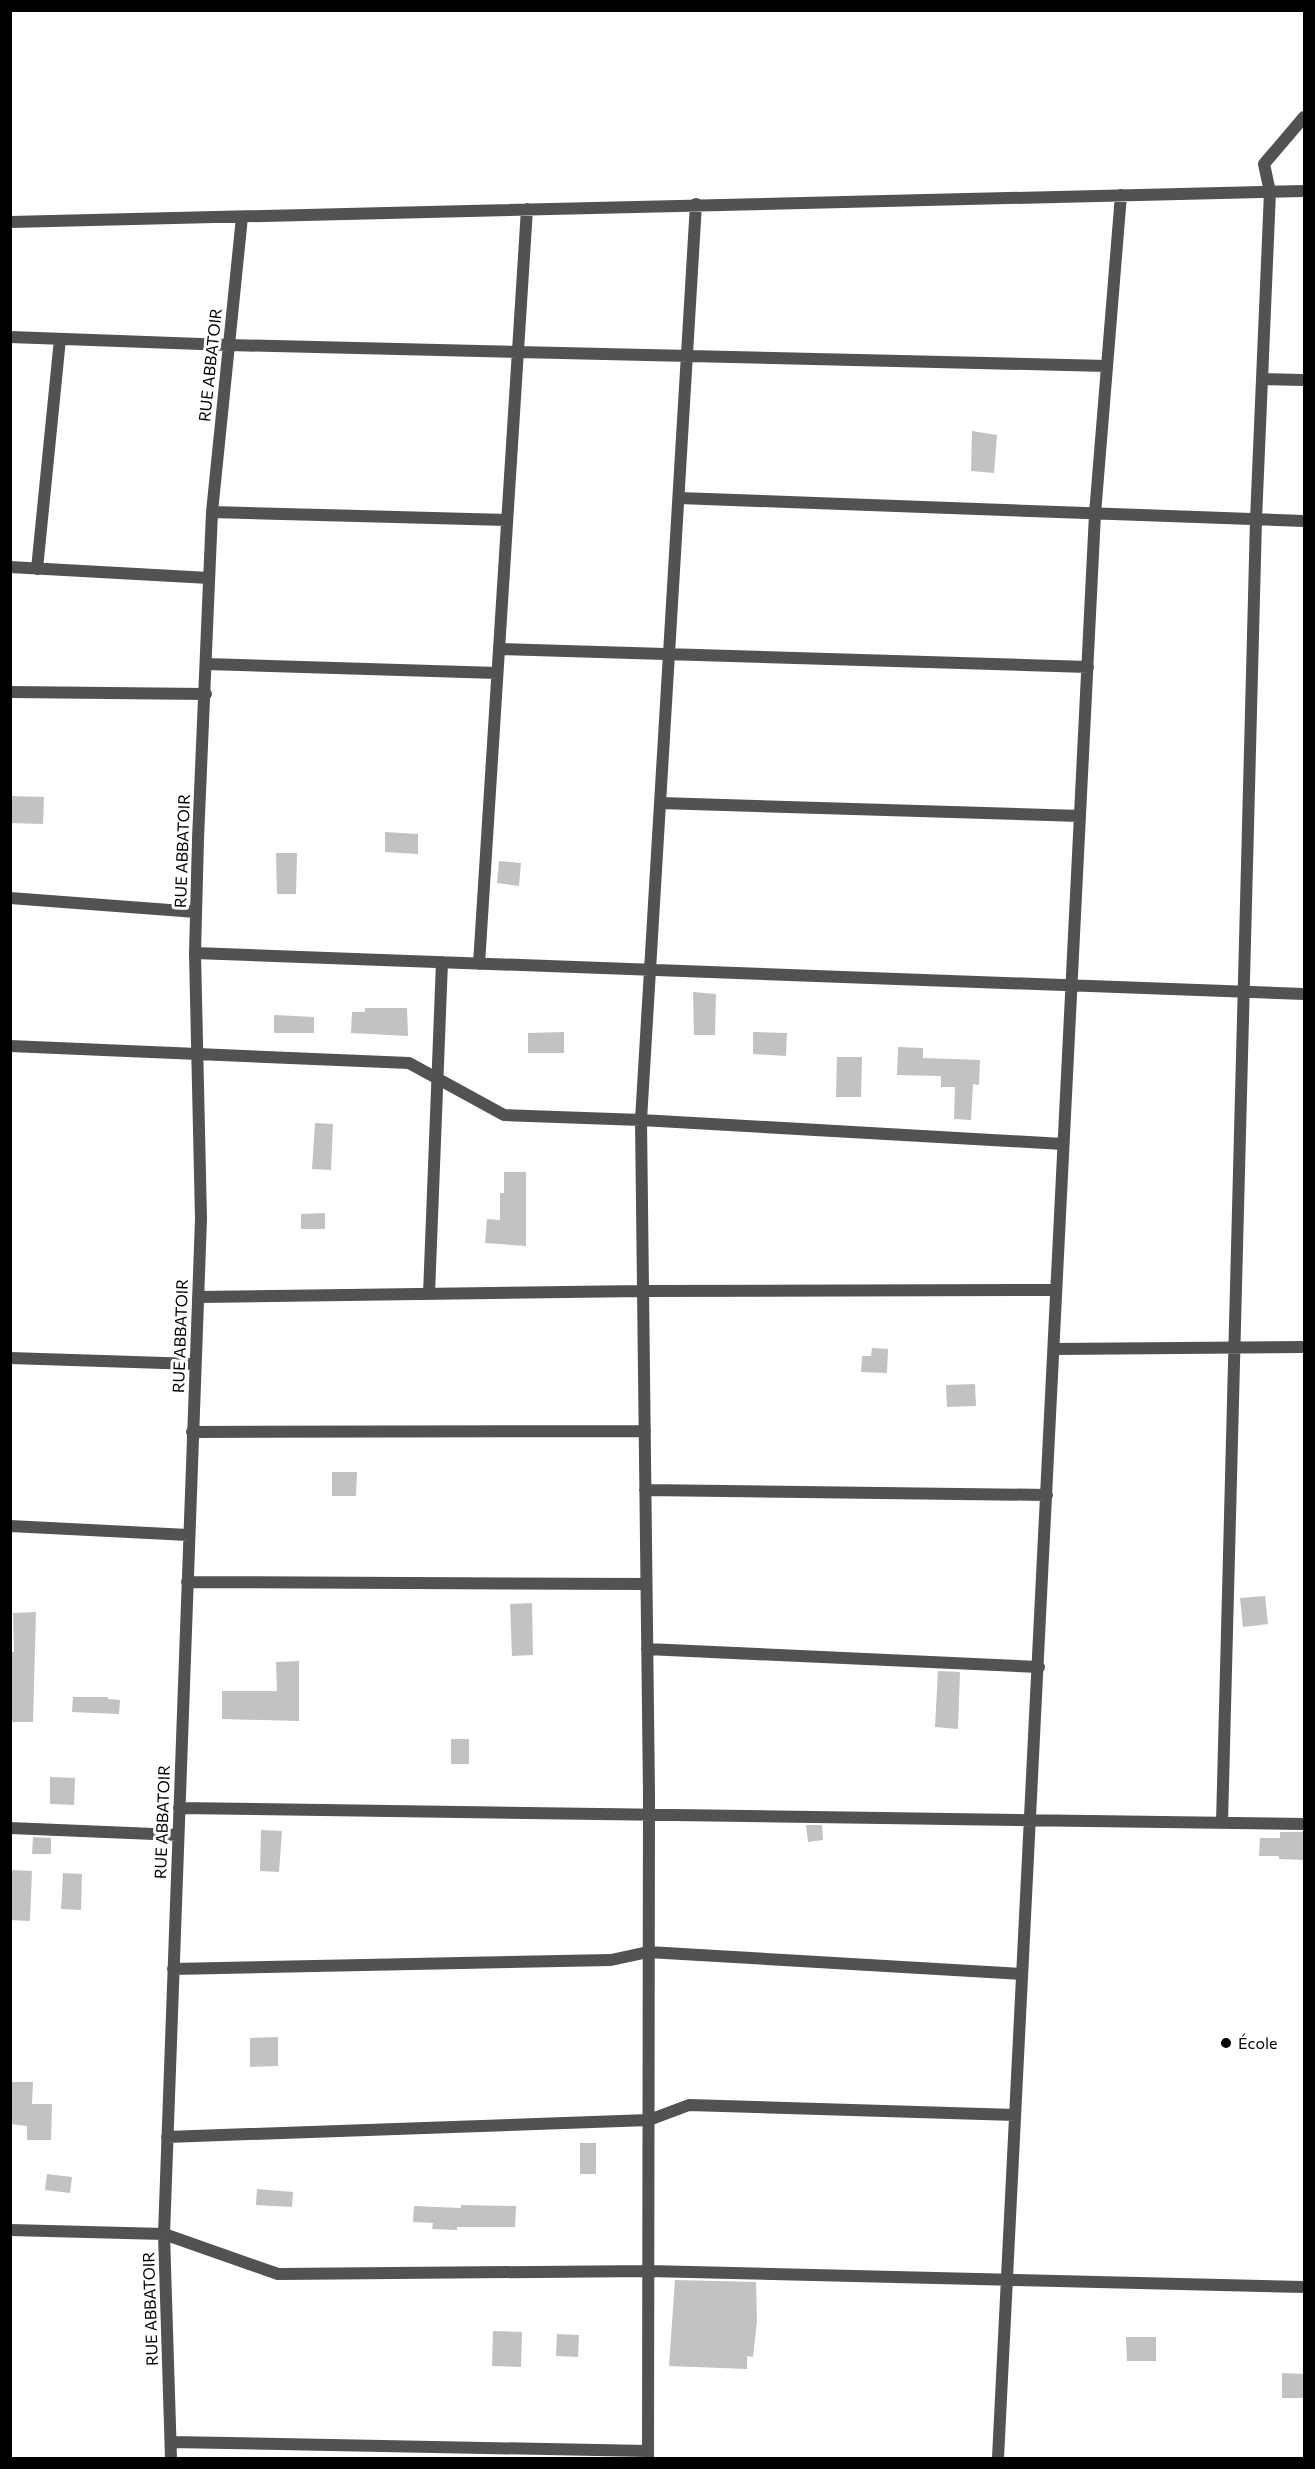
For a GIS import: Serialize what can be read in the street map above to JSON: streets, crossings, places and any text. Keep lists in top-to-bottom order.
{
  "streets": {
    "street": ["RUE ABBATOIR"]
  },
  "places": ["École"]
}
